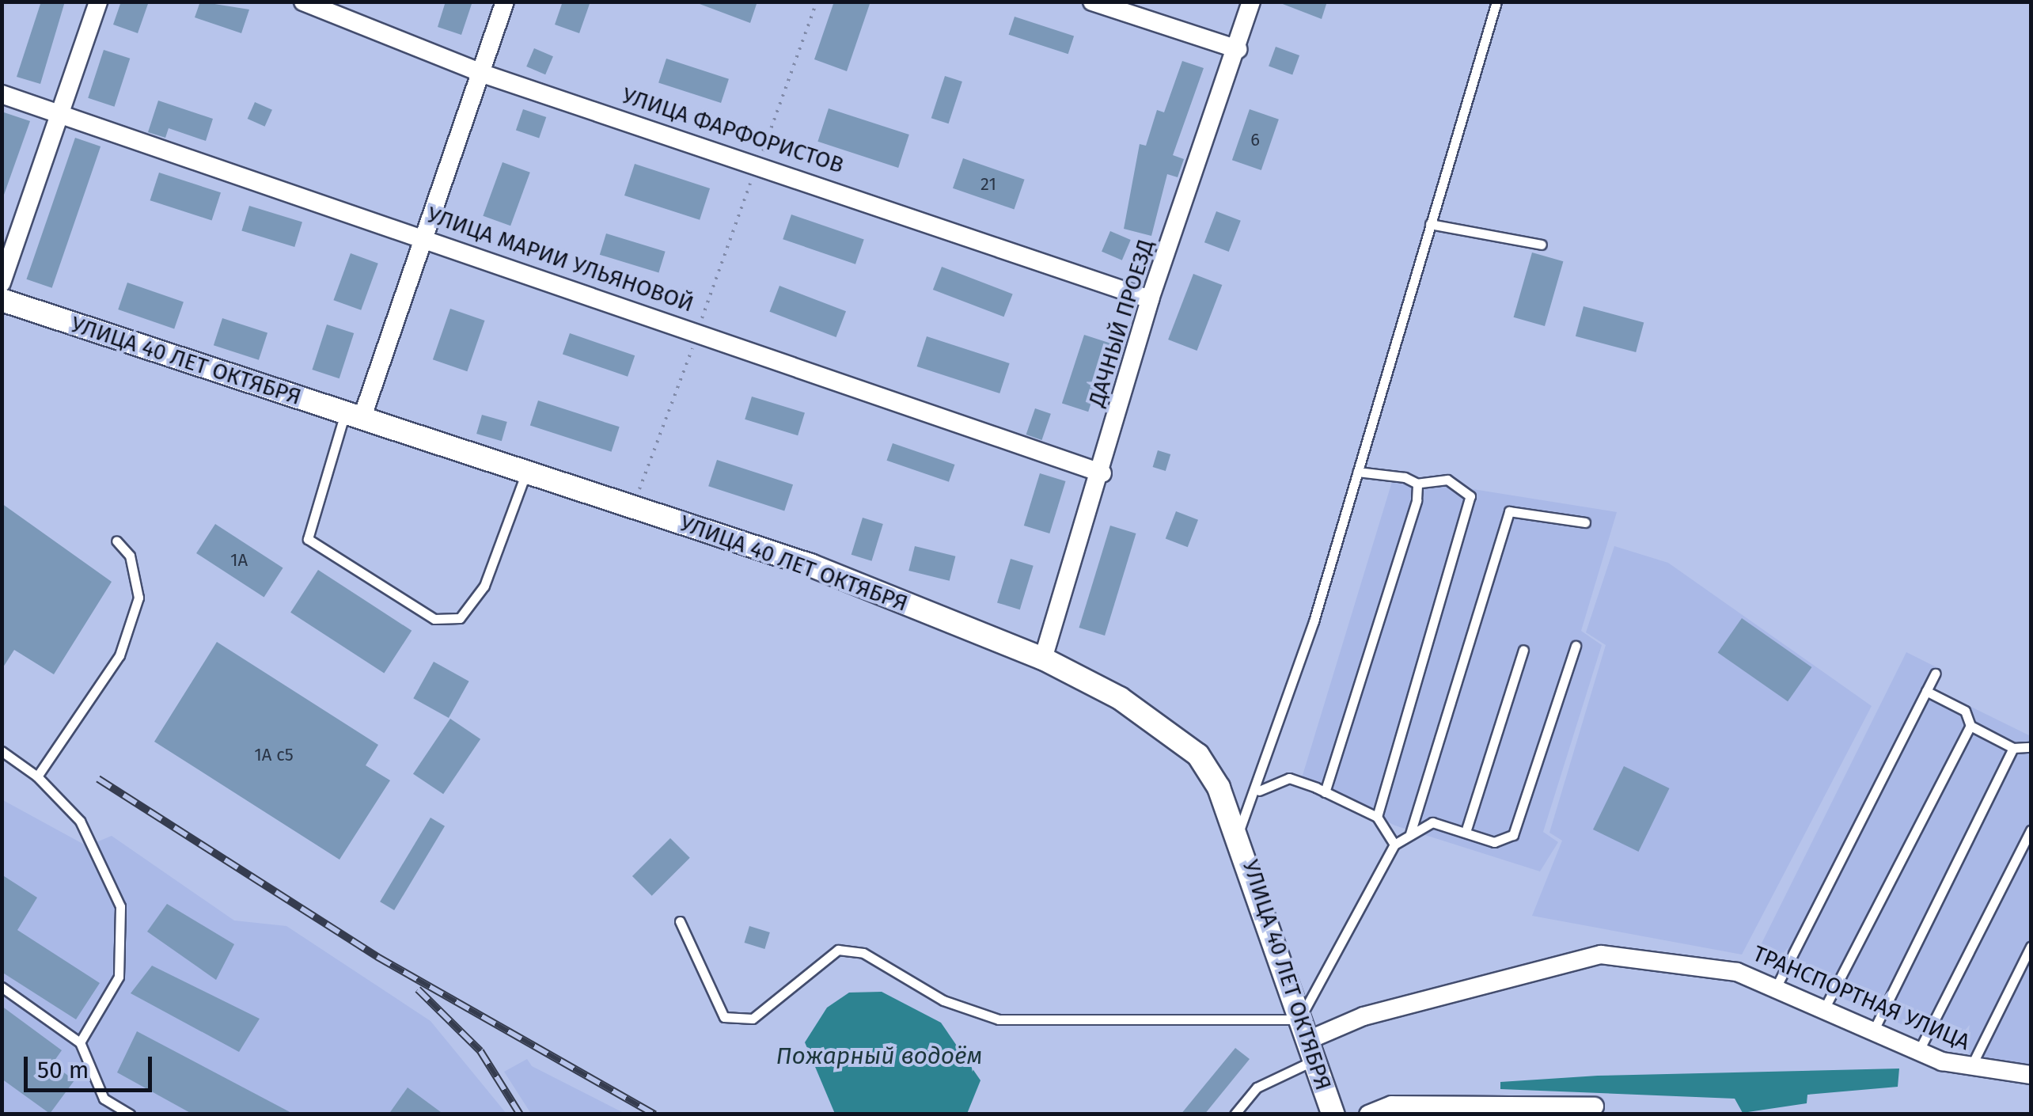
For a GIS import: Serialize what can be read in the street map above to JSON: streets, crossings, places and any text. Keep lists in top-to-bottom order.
{
  "streets": {
    "street": [
      "УЛИЦА ФАРФОРИСТОВ",
      "УЛИЦА МАРИИ УЛЬЯНОВОЙ",
      "ДАЧНЫЙ ПРОЕЗД",
      "УЛИЦА 40 ЛЕТ ОКТЯБРЯ",
      "ТРАНСПОРТНАЯ УЛИЦА"
    ]
  },
  "crossings": [
    ["УЛИЦА ФАРФОРИСТОВ", "ДАЧНЫЙ ПРОЕЗД"],
    ["УЛИЦА МАРИИ УЛЬЯНОВОЙ", "ДАЧНЫЙ ПРОЕЗД"],
    ["ДАЧНЫЙ ПРОЕЗД", "УЛИЦА 40 ЛЕТ ОКТЯБРЯ"],
    ["УЛИЦА 40 ЛЕТ ОКТЯБРЯ", "ТРАНСПОРТНАЯ УЛИЦА"]
  ],
  "water": ["Пожарный водоём"],
  "house_numbers": [
    "6",
    "21",
    "1А",
    "1А с5"
  ],
  "scale_bar": "50 m"
}
